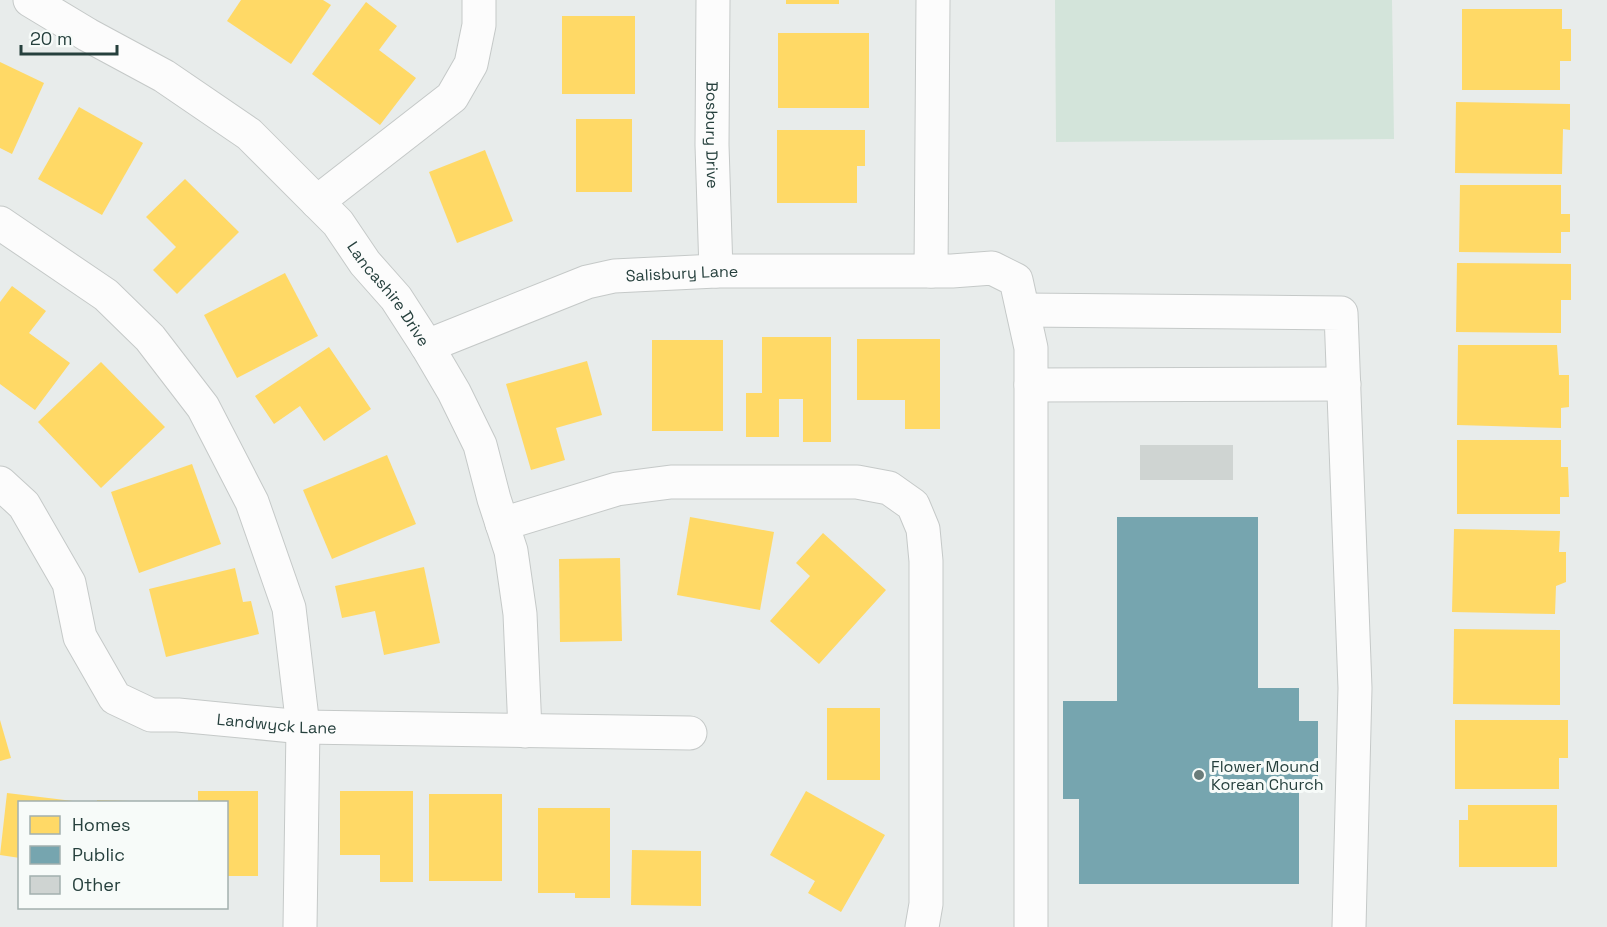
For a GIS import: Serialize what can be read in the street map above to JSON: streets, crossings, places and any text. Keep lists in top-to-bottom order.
{
  "streets": {
    "street": [
      "Bosbury Drive",
      "Salisbury Lane",
      "Lancashire Drive",
      "Landwyck Lane"
    ]
  },
  "crossings": [
    ["Bosbury Drive", "Salisbury Lane"],
    ["Salisbury Lane", "Lancashire Drive"],
    ["Lancashire Drive", "Landwyck Lane"]
  ],
  "places": ["Flower Mound Korean Church"],
  "legend": ["Homes", "Public", "Other"],
  "scale_bar": "20 m"
}
